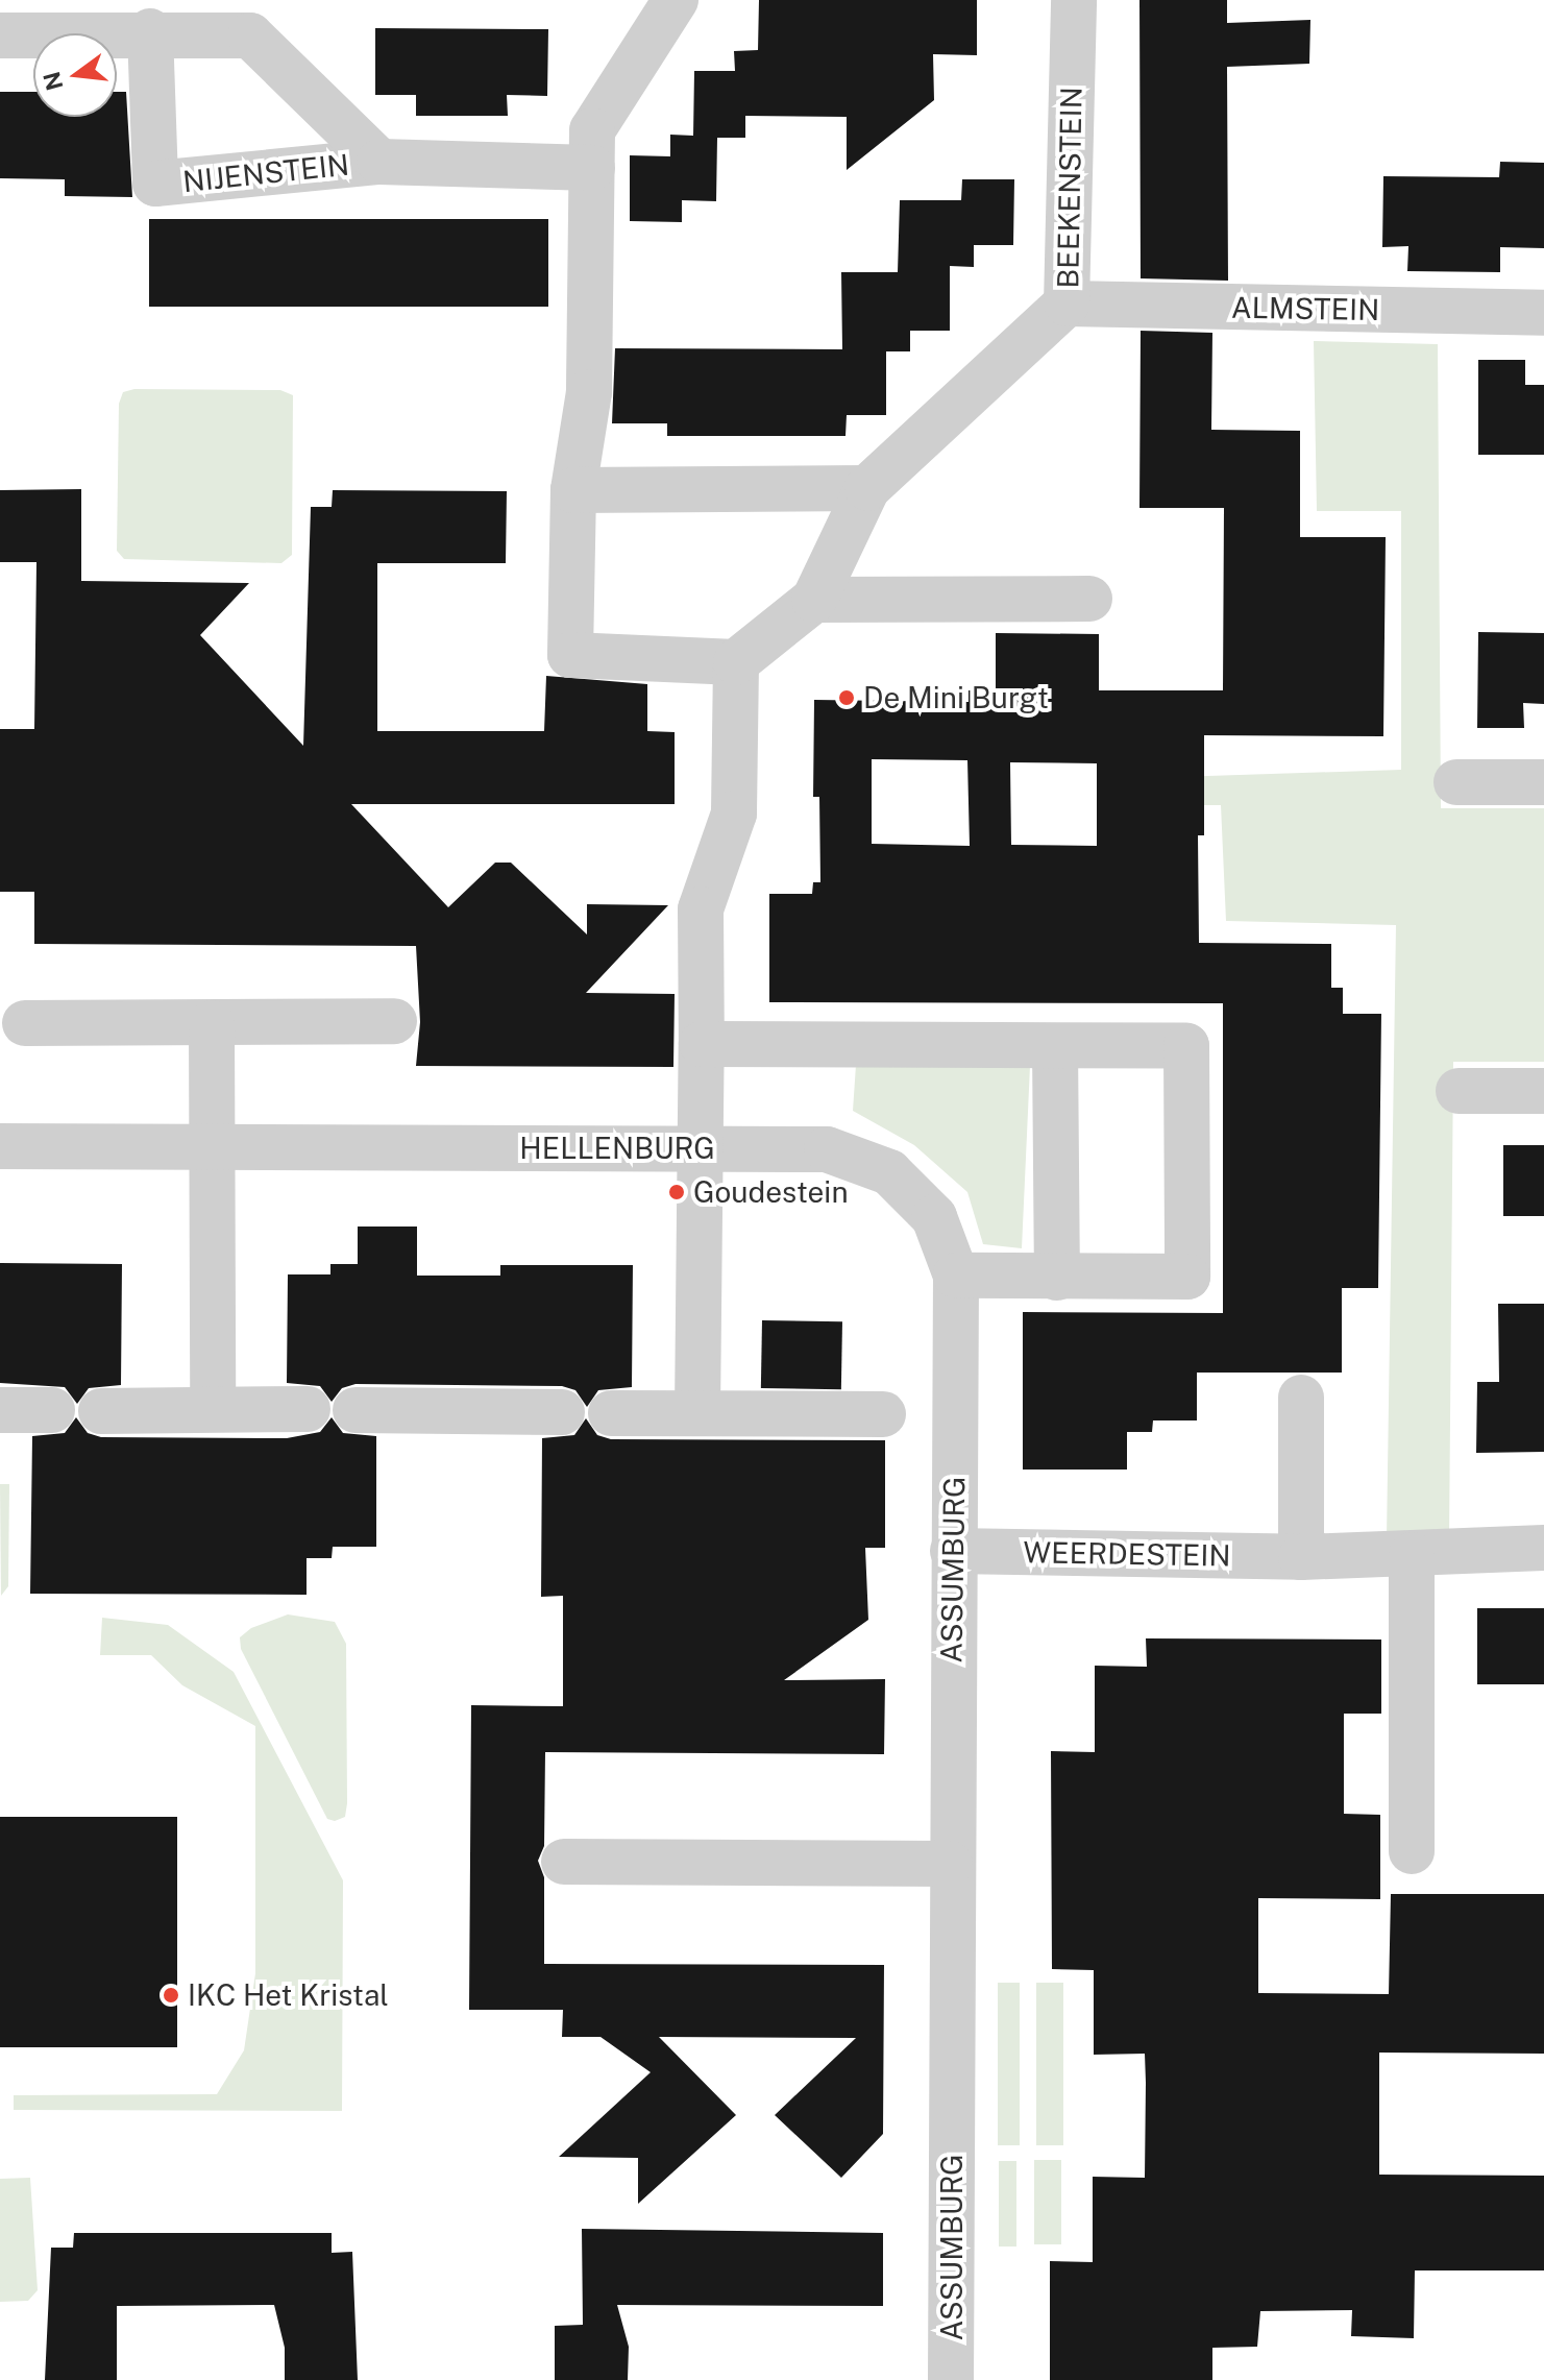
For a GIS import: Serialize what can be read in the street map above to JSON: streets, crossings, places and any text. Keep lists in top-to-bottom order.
{
  "streets": {
    "street": [
      "NIJENSTEIN",
      "BEEKENSTEIN",
      "ALMSTEIN",
      "HELLENBURG",
      "WEERDESTEIN",
      "ASSUMBURG"
    ]
  },
  "crossings": [
    ["BEEKENSTEIN", "ALMSTEIN"],
    ["HELLENBURG", "ASSUMBURG"],
    ["WEERDESTEIN", "ASSUMBURG"]
  ],
  "places": ["De Mini Burgt", "Goudestein", "IKC Het Kristal"],
  "north": "left"
}
